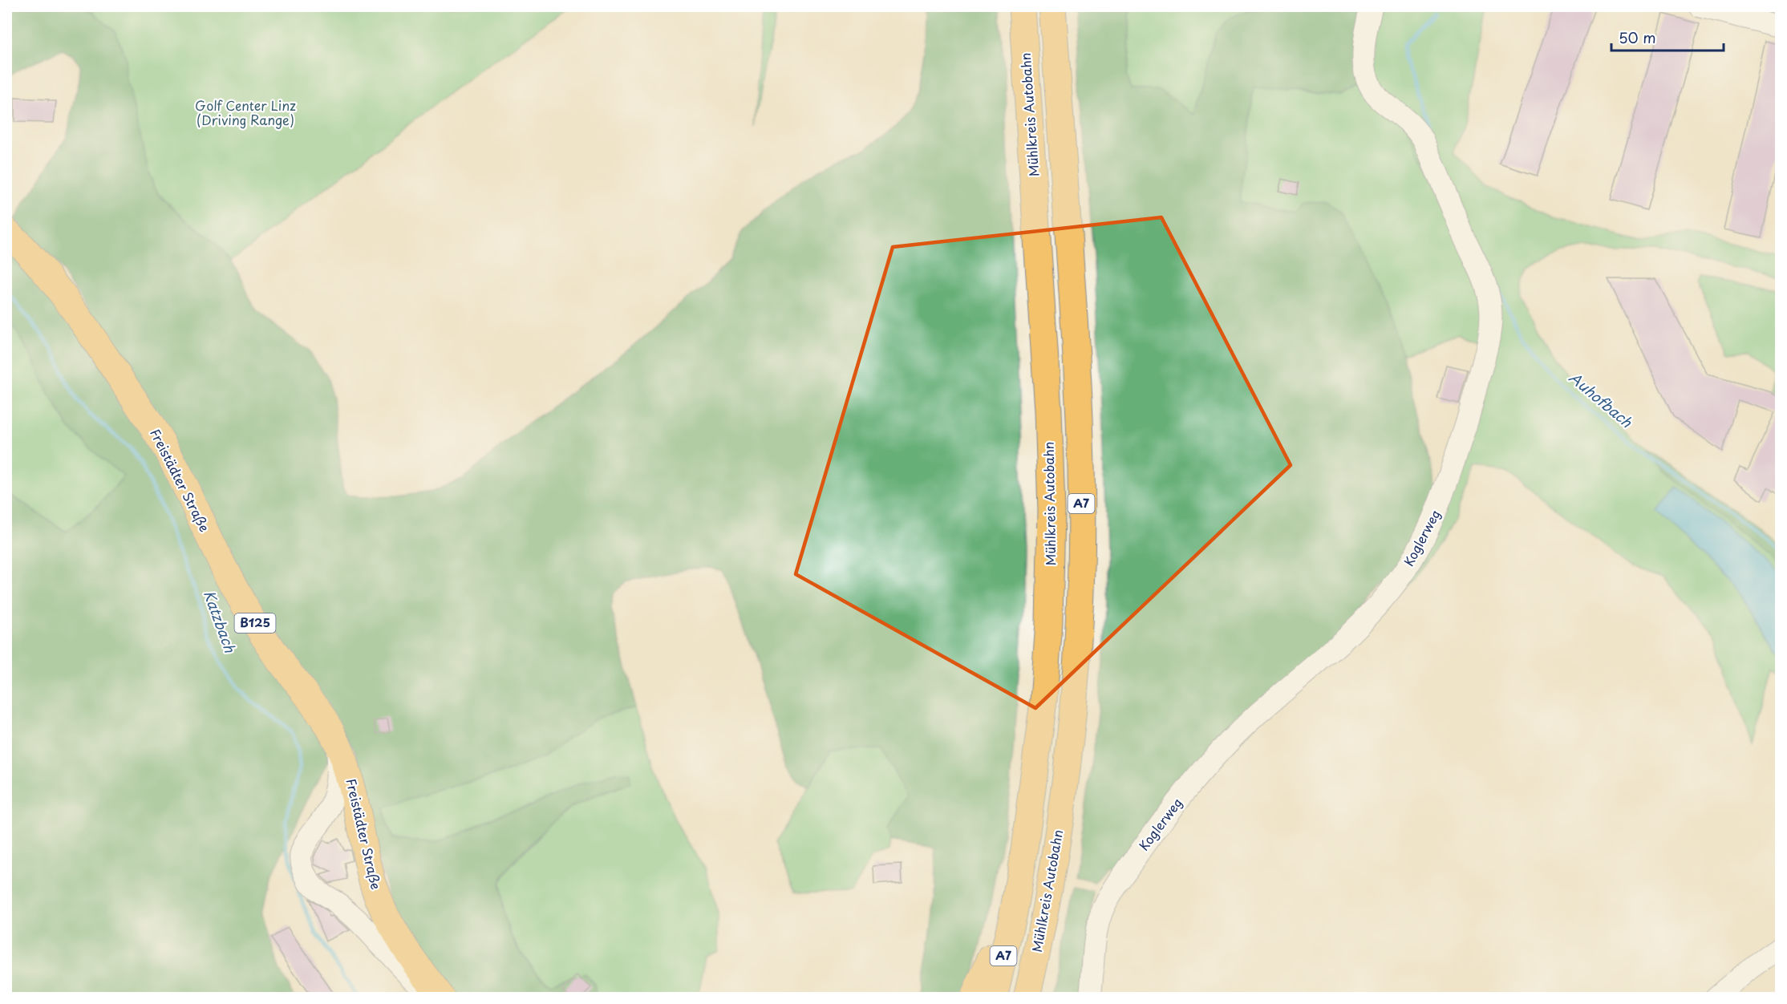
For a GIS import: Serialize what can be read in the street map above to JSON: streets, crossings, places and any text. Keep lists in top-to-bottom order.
{
  "streets": {
    "main road": [
      "Mühlkreis Autobahn",
      "Freistädter Straße",
      "A7",
      "B125"
    ],
    "street": ["Koglerweg"]
  },
  "water": ["Auhofbach", "Katzbach"],
  "parks": ["Golf Center Linz (Driving Range)"],
  "scale_bar": "50 m"
}
